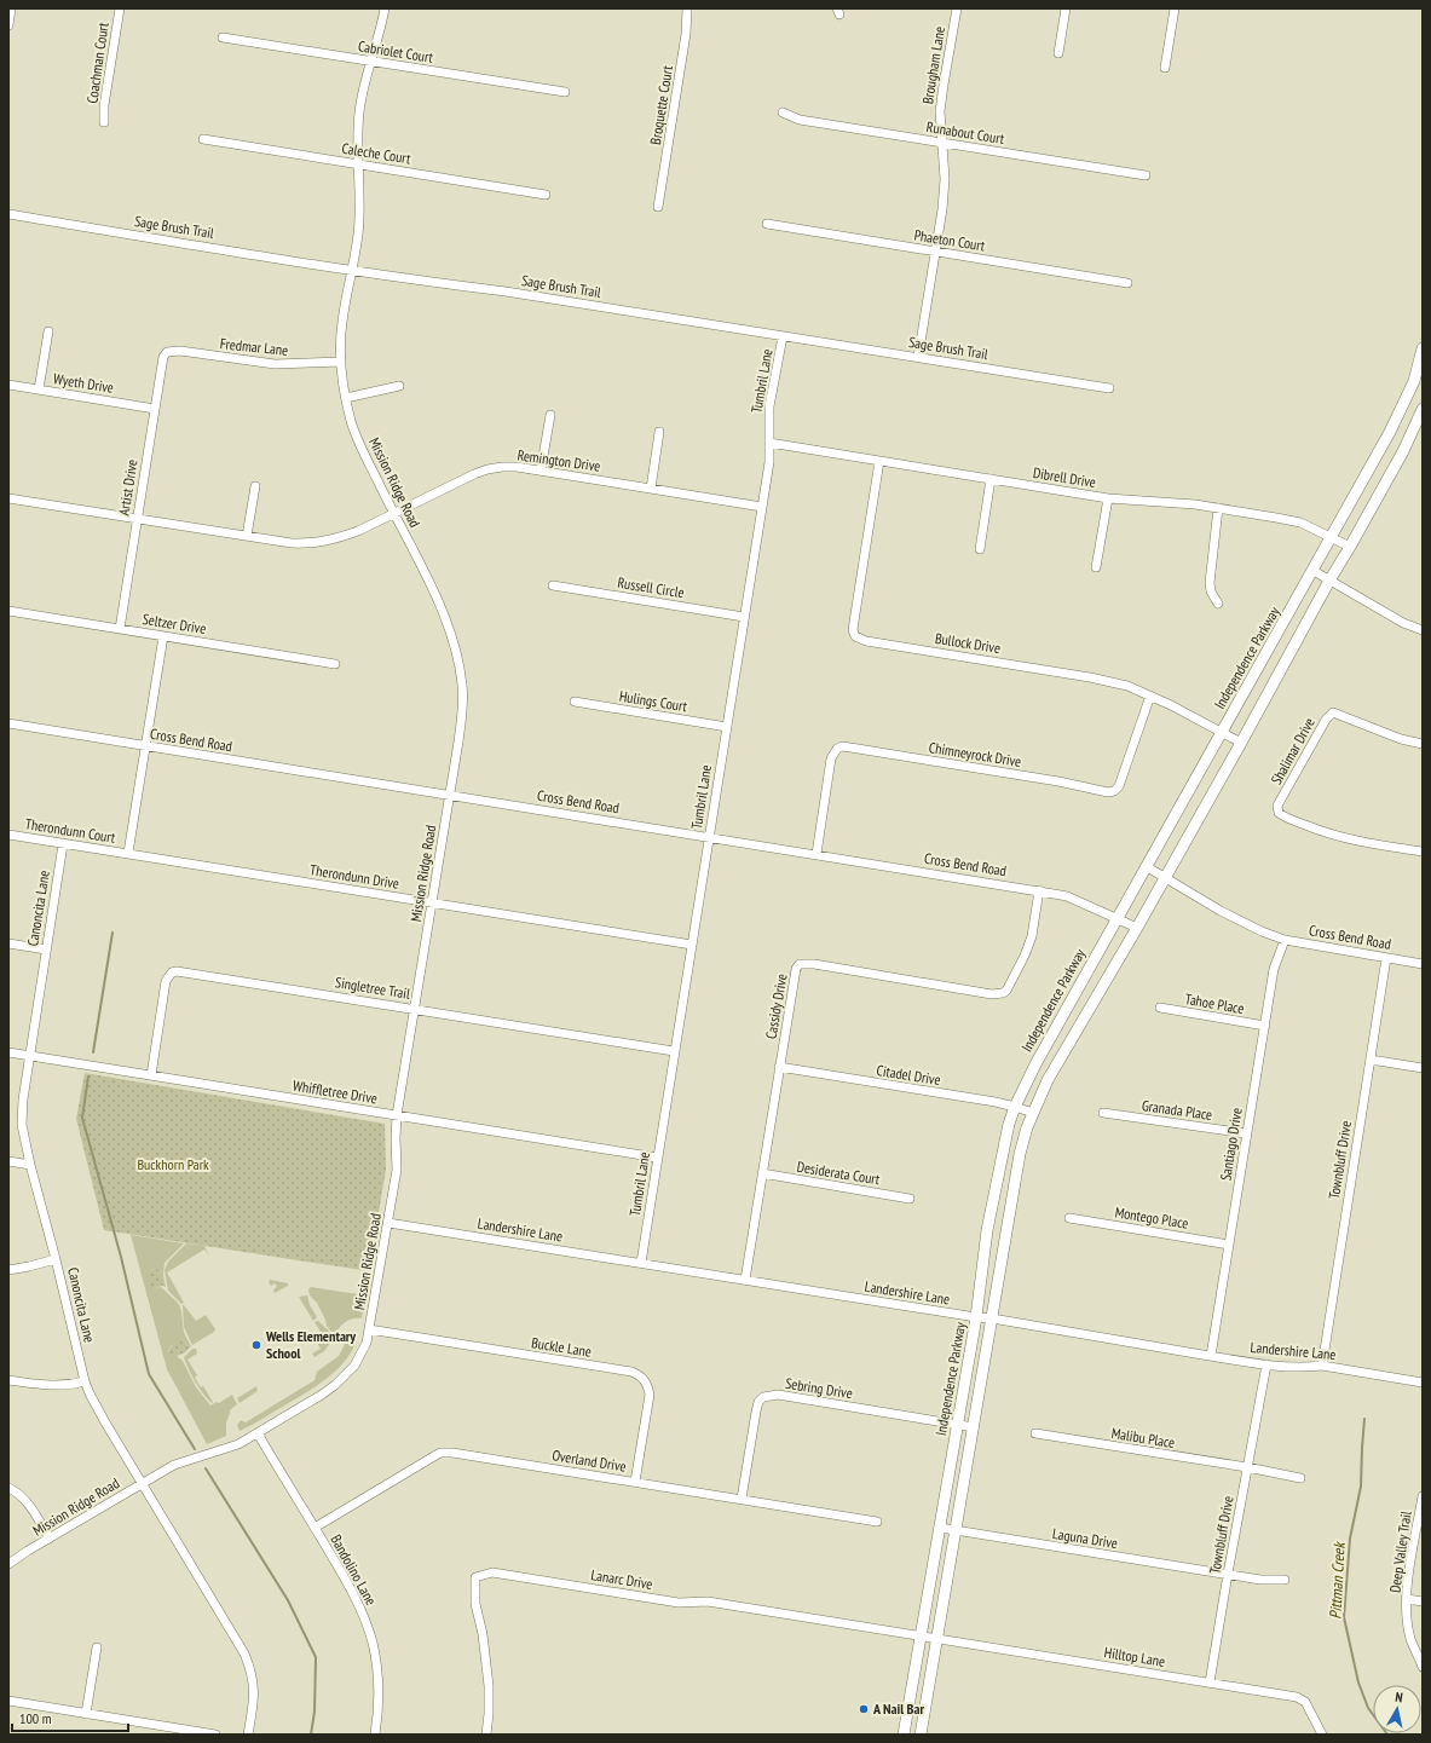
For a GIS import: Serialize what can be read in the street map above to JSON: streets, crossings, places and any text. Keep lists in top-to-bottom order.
{
  "streets": {
    "main road": ["Independence Parkway"],
    "street": [
      "Cabriolet Court",
      "Coachman Court",
      "Brougham Lane",
      "Broquette Court",
      "Runabout Court",
      "Caleche Court",
      "Sage Brush Trail",
      "Phaeton Court",
      "Fredmar Lane",
      "Tumbril Lane",
      "Wyeth Drive",
      "Remington Drive",
      "Dibrell Drive",
      "Mission Ridge Road",
      "Artist Drive",
      "Russell Circle",
      "Seltzer Drive",
      "Bullock Drive",
      "Hulings Court",
      "Cross Bend Road",
      "Shalimar Drive",
      "Chimneyrock Drive",
      "Therondunn Court",
      "Therondunn Drive",
      "Canoncita Lane",
      "Singletree Trail",
      "Tahoe Place",
      "Cassidy Drive",
      "Citadel Drive",
      "Whiffletree Drive",
      "Granada Place",
      "Santiago Drive",
      "Townbluff Drive",
      "Desiderata Court",
      "Montego Place",
      "Landershire Lane",
      "Buckle Lane",
      "Sebring Drive",
      "Malibu Place",
      "Overland Drive",
      "Laguna Drive",
      "Deep Valley Trail",
      "Bandolino Lane",
      "Lanarc Drive",
      "Hilltop Lane"
    ]
  },
  "crossings": [
    ["Cabriolet Court", "Mission Ridge Road"],
    ["Brougham Lane", "Runabout Court"],
    ["Brougham Lane", "Sage Brush Trail"],
    ["Brougham Lane", "Phaeton Court"],
    ["Caleche Court", "Mission Ridge Road"],
    ["Sage Brush Trail", "Tumbril Lane"],
    ["Sage Brush Trail", "Mission Ridge Road"],
    ["Fredmar Lane", "Mission Ridge Road"],
    ["Fredmar Lane", "Artist Drive"],
    ["Tumbril Lane", "Remington Drive"],
    ["Tumbril Lane", "Dibrell Drive"],
    ["Tumbril Lane", "Russell Circle"],
    ["Tumbril Lane", "Hulings Court"],
    ["Tumbril Lane", "Cross Bend Road"],
    ["Tumbril Lane", "Therondunn Drive"],
    ["Tumbril Lane", "Singletree Trail"],
    ["Tumbril Lane", "Whiffletree Drive"],
    ["Tumbril Lane", "Landershire Lane"],
    ["Wyeth Drive", "Artist Drive"],
    ["Remington Drive", "Mission Ridge Road"],
    ["Remington Drive", "Artist Drive"],
    ["Dibrell Drive", "Bullock Drive"],
    ["Dibrell Drive", "Independence Parkway"],
    ["Mission Ridge Road", "Cross Bend Road"],
    ["Mission Ridge Road", "Therondunn Drive"],
    ["Mission Ridge Road", "Canoncita Lane"],
    ["Mission Ridge Road", "Singletree Trail"],
    ["Mission Ridge Road", "Whiffletree Drive"],
    ["Mission Ridge Road", "Landershire Lane"],
    ["Mission Ridge Road", "Buckle Lane"],
    ["Mission Ridge Road", "Bandolino Lane"],
    ["Artist Drive", "Seltzer Drive"],
    ["Bullock Drive", "Independence Parkway"],
    ["Bullock Drive", "Chimneyrock Drive"],
    ["Independence Parkway", "Cross Bend Road"],
    ["Independence Parkway", "Citadel Drive"],
    ["Independence Parkway", "Landershire Lane"],
    ["Independence Parkway", "Sebring Drive"],
    ["Independence Parkway", "Laguna Drive"],
    ["Independence Parkway", "Lanarc Drive"],
    ["Independence Parkway", "Hilltop Lane"],
    ["Cross Bend Road", "Chimneyrock Drive"],
    ["Cross Bend Road", "Cassidy Drive"],
    ["Cross Bend Road", "Santiago Drive"],
    ["Cross Bend Road", "Townbluff Drive"],
    ["Therondunn Court", "Therondunn Drive"],
    ["Therondunn Court", "Canoncita Lane"],
    ["Canoncita Lane", "Whiffletree Drive"],
    ["Singletree Trail", "Whiffletree Drive"],
    ["Tahoe Place", "Santiago Drive"],
    ["Cassidy Drive", "Citadel Drive"],
    ["Cassidy Drive", "Desiderata Court"],
    ["Cassidy Drive", "Landershire Lane"],
    ["Granada Place", "Santiago Drive"],
    ["Santiago Drive", "Montego Place"],
    ["Santiago Drive", "Landershire Lane"],
    ["Townbluff Drive", "Landershire Lane"],
    ["Townbluff Drive", "Malibu Place"],
    ["Townbluff Drive", "Laguna Drive"],
    ["Townbluff Drive", "Hilltop Lane"],
    ["Buckle Lane", "Overland Drive"],
    ["Sebring Drive", "Overland Drive"],
    ["Overland Drive", "Bandolino Lane"],
    ["Lanarc Drive", "Hilltop Lane"]
  ],
  "water": ["Pittman Creek"],
  "parks": ["Buckhorn Park"],
  "places": ["Wells Elementary School", "A Nail Bar"],
  "scale_bar": "100 m",
  "north": "top"
}
